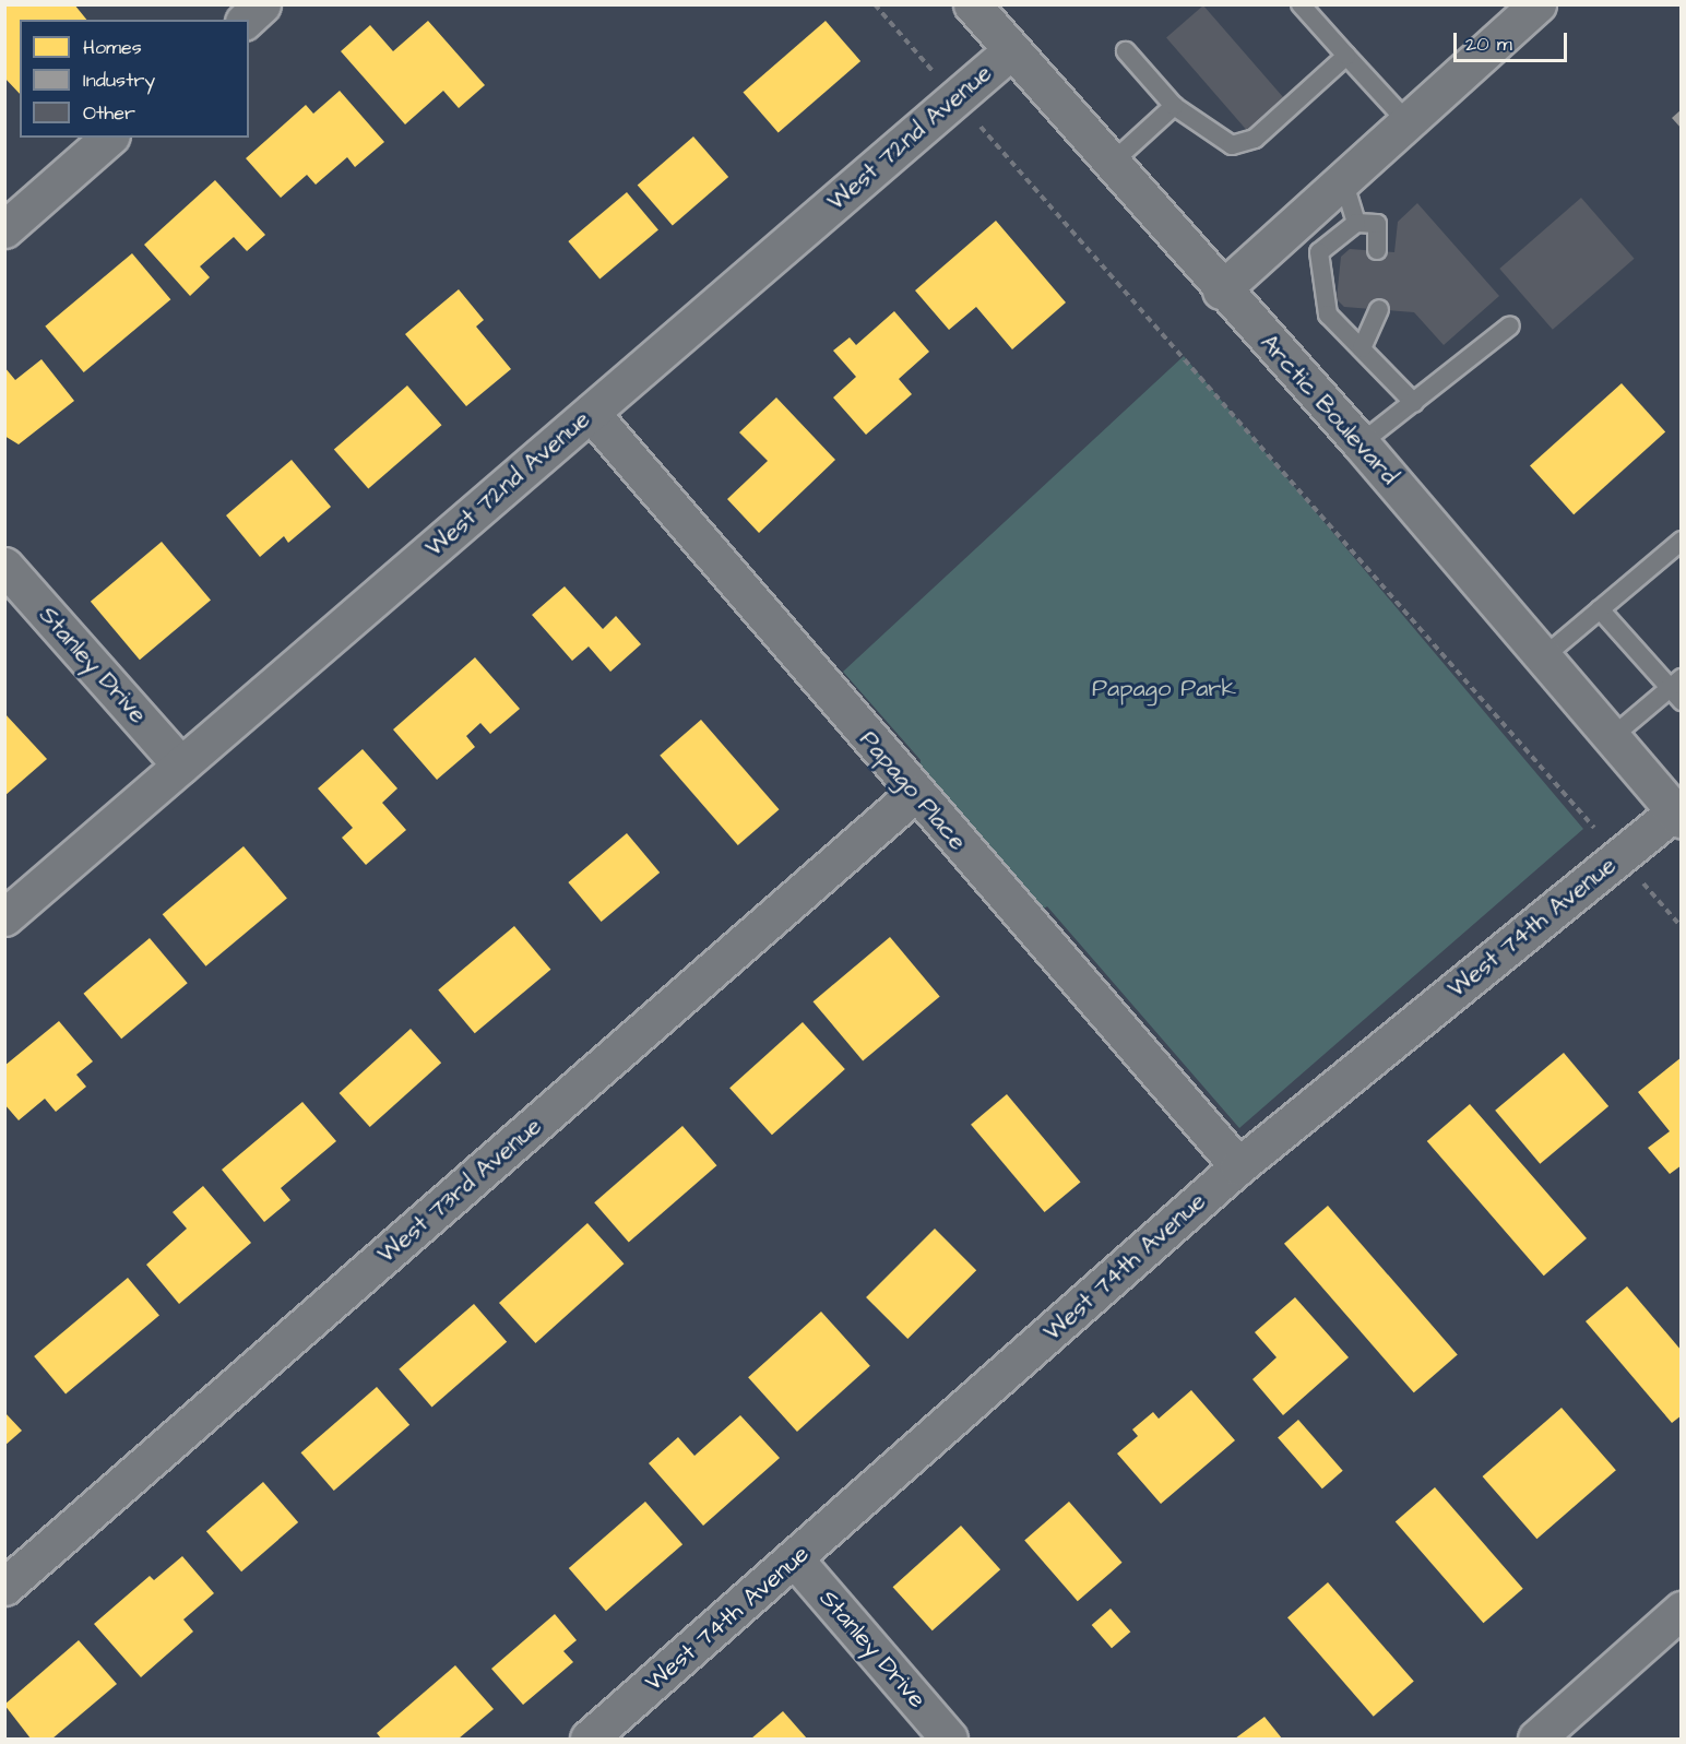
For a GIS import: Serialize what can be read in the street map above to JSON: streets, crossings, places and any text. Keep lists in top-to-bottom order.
{
  "streets": {
    "street": [
      "West 72nd Avenue",
      "Arctic Boulevard",
      "Stanley Drive",
      "Papago Place",
      "West 74th Avenue",
      "West 73rd Avenue"
    ]
  },
  "crossings": [
    ["West 72nd Avenue", "Arctic Boulevard"],
    ["West 72nd Avenue", "Stanley Drive"],
    ["West 72nd Avenue", "Papago Place"],
    ["Arctic Boulevard", "West 74th Avenue"],
    ["Stanley Drive", "West 74th Avenue"],
    ["Papago Place", "West 74th Avenue"],
    ["Papago Place", "West 73rd Avenue"]
  ],
  "parks": ["Papago Park"],
  "legend": ["Homes", "Industry", "Other"],
  "scale_bar": "20 m"
}
